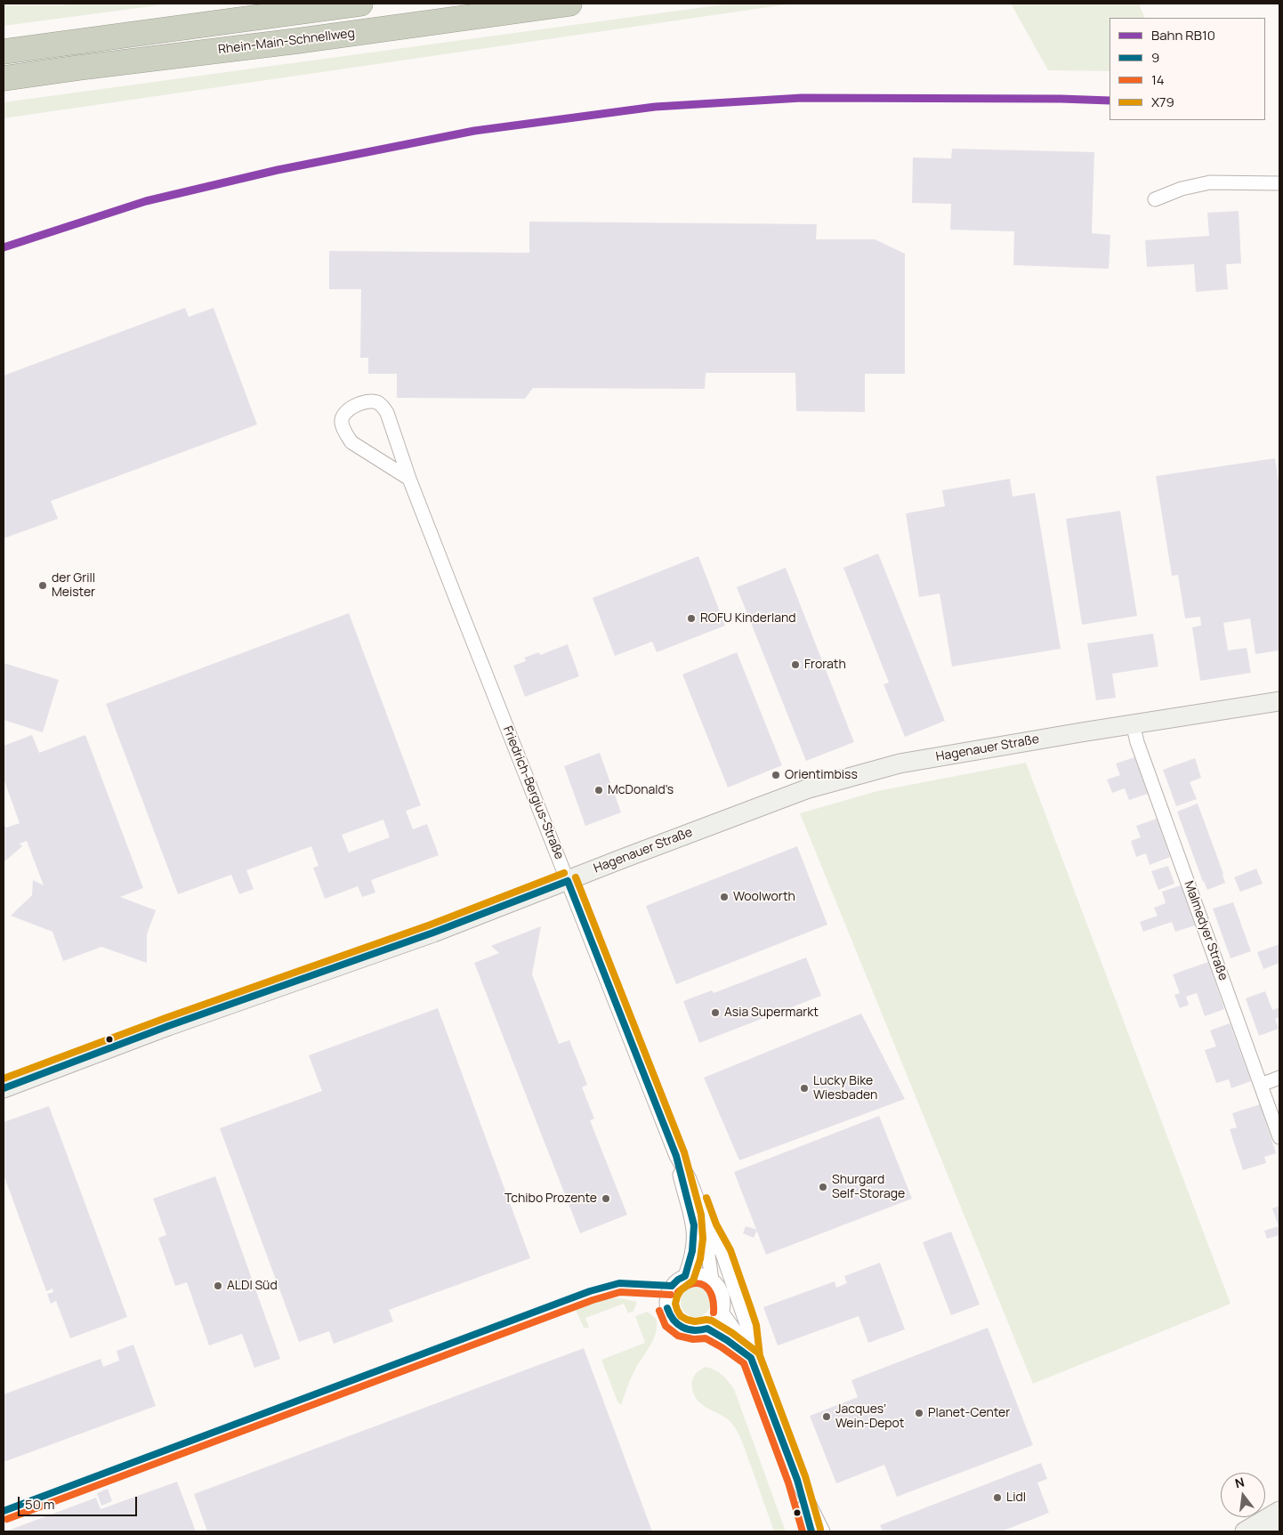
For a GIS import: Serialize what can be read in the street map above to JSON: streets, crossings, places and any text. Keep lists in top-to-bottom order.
{
  "streets": {
    "highway": ["Rhein-Main-Schnellweg"],
    "street": ["Hagenauer Straße", "Friedrich-Bergius-Straße", "Malmedyer Straße"]
  },
  "crossings": [
    ["Hagenauer Straße", "Friedrich-Bergius-Straße"],
    ["Hagenauer Straße", "Malmedyer Straße"]
  ],
  "places": [
    "der Grill Meister",
    "ROFU Kinderland",
    "Frorath",
    "Orientimbiss",
    "McDonald's",
    "Woolworth",
    "Asia Supermarkt",
    "Lucky Bike Wiesbaden",
    "Shurgard Self-Storage",
    "Tchibo Prozente",
    "ALDI Süd",
    "Planet-Center",
    "Jacques’ Wein-Depot",
    "Lidl"
  ],
  "lines": [
    "rail line RB10",
    "transit line X79",
    "transit line 9",
    "transit line 14"
  ],
  "legend": [
    "Bahn RB10",
    "9",
    "14",
    "X79"
  ],
  "scale_bar": "50 m",
  "north": "top"
}
